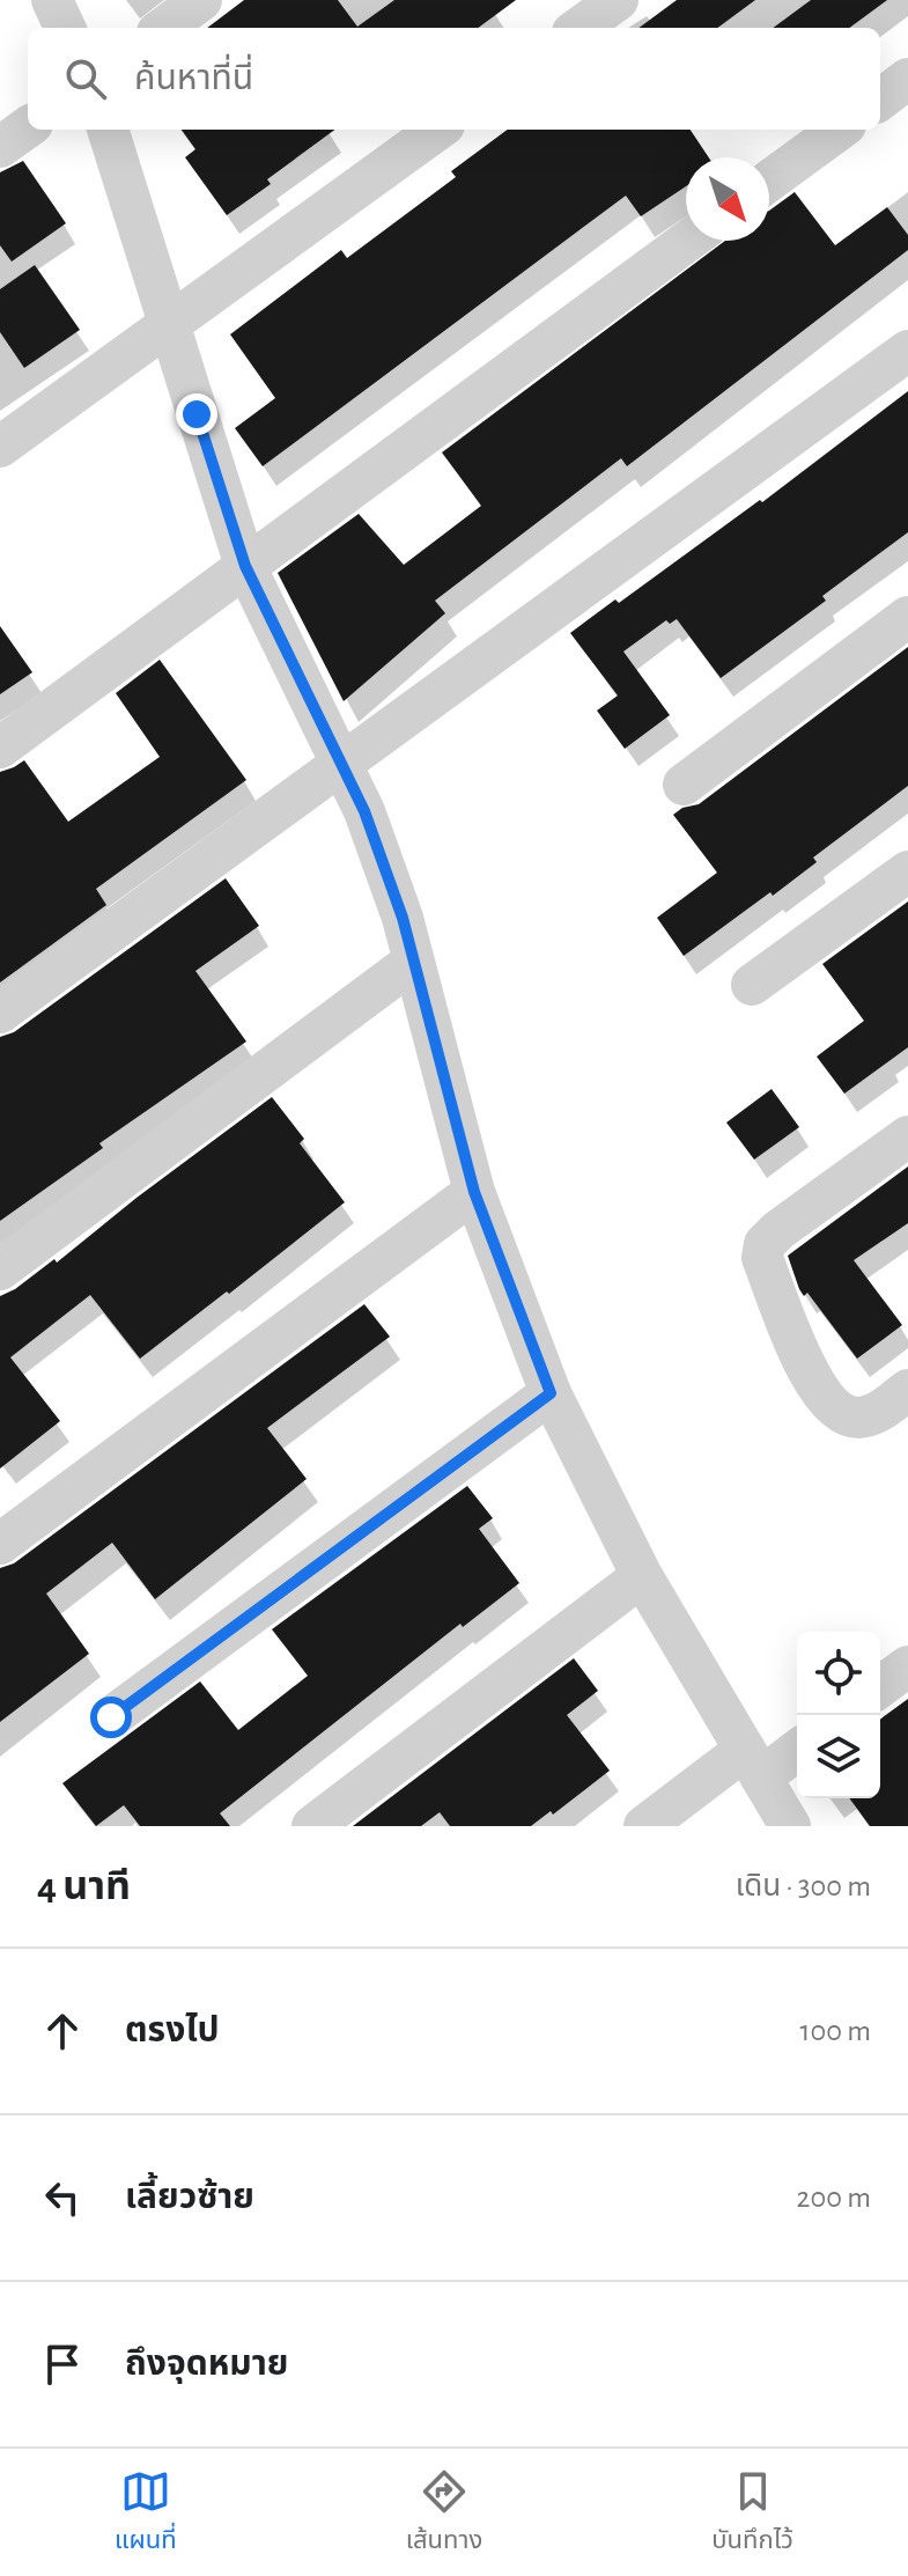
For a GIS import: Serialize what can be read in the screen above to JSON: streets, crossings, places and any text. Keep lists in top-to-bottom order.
{
  "north": "bottom right",
  "page": {
    "search": "ค้นหาที่นี่",
    "heading": ["4 นาที", "เดิน · 300 m"],
    "list": [
      ["ตรงไป", "100 m"],
      ["เลี้ยวซ้าย", "200 m"],
      "ถึงจุดหมาย"
    ],
    "nav": ["แผนที่", "เส้นทาง", "บันทึกไว้"]
  }
}
